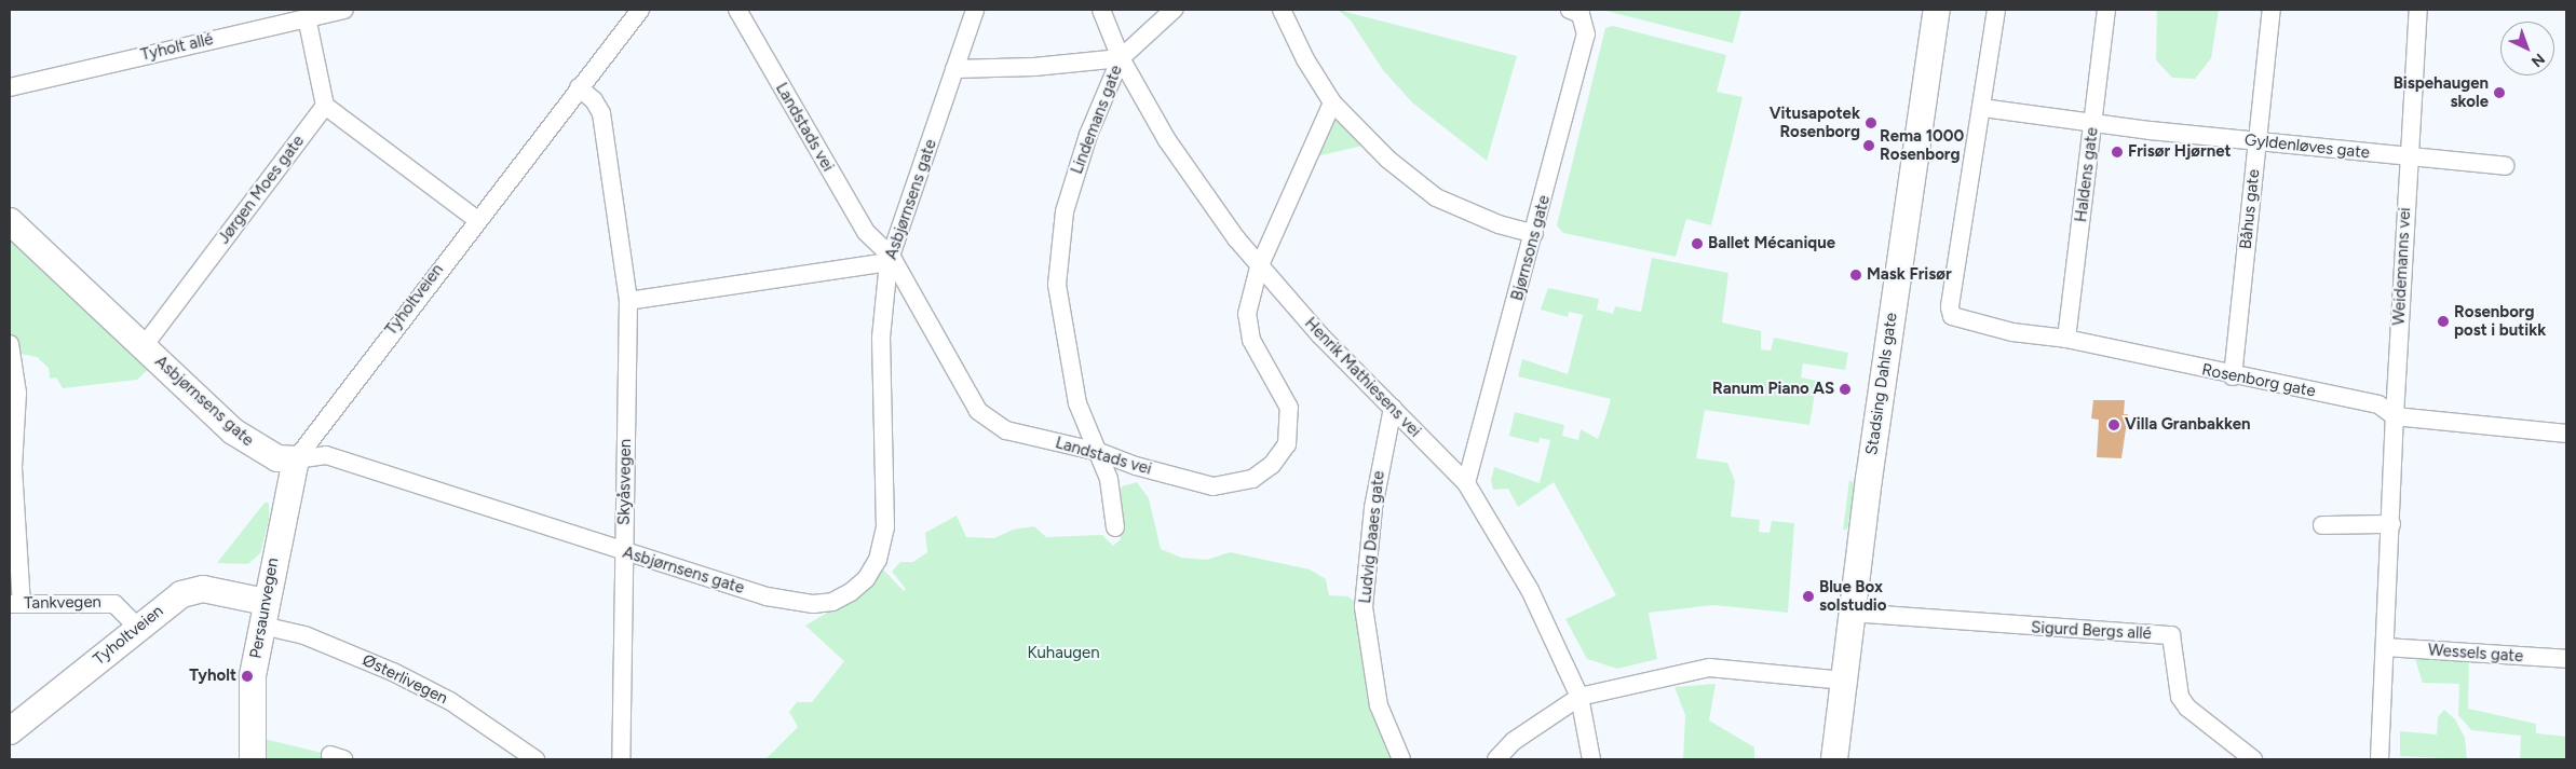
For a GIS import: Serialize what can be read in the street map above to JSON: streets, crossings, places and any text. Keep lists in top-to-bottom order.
{
  "streets": {
    "street": [
      "Tyholt allé",
      "Lindemans gate",
      "Landstads vei",
      "Gyldenløves gate",
      "Haldens gate",
      "Jørgen Moes gate",
      "Asbjørnsens gate",
      "Båhus gate",
      "Bjørnsons gate",
      "Weidemanns vei",
      "Tyholtveien",
      "Henrik Mathiesens vei",
      "Rosenborg gate",
      "Stadsing Dahls gate",
      "Skyåsvegen",
      "Ludvig Daaes gate",
      "Tankvegen",
      "Persaunvegen",
      "Sigurd Bergs allé",
      "Wessels gate",
      "Østerlivegen"
    ]
  },
  "crossings": [
    ["Lindemans gate", "Landstads vei"],
    ["Lindemans gate", "Asbjørnsens gate"],
    ["Lindemans gate", "Henrik Mathiesens vei"],
    ["Landstads vei", "Asbjørnsens gate"],
    ["Landstads vei", "Henrik Mathiesens vei"],
    ["Gyldenløves gate", "Haldens gate"],
    ["Gyldenløves gate", "Båhus gate"],
    ["Gyldenløves gate", "Weidemanns vei"],
    ["Gyldenløves gate", "Rosenborg gate"],
    ["Haldens gate", "Rosenborg gate"],
    ["Jørgen Moes gate", "Asbjørnsens gate"],
    ["Asbjørnsens gate", "Tyholtveien"],
    ["Asbjørnsens gate", "Skyåsvegen"],
    ["Asbjørnsens gate", "Persaunvegen"],
    ["Båhus gate", "Rosenborg gate"],
    ["Bjørnsons gate", "Henrik Mathiesens vei"],
    ["Weidemanns vei", "Rosenborg gate"],
    ["Weidemanns vei", "Wessels gate"],
    ["Tyholtveien", "Skyåsvegen"],
    ["Tyholtveien", "Tankvegen"],
    ["Tyholtveien", "Persaunvegen"],
    ["Tyholtveien", "Østerlivegen"],
    ["Henrik Mathiesens vei", "Ludvig Daaes gate"],
    ["Stadsing Dahls gate", "Sigurd Bergs allé"],
    ["Persaunvegen", "Østerlivegen"]
  ],
  "parks": ["Kuhaugen"],
  "places": [
    "Bispehaugen skole",
    "Vitusapotek Rosenborg",
    "Rema 1000 Rosenborg",
    "Frisør Hjørnet",
    "Ballet Mécanique",
    "Mask Frisør",
    "Rosenborg post i butikk",
    "Ranum Piano AS",
    "Villa Granbakken",
    "Blue Box solstudio",
    "Tyholt"
  ],
  "north": "bottom right"
}
